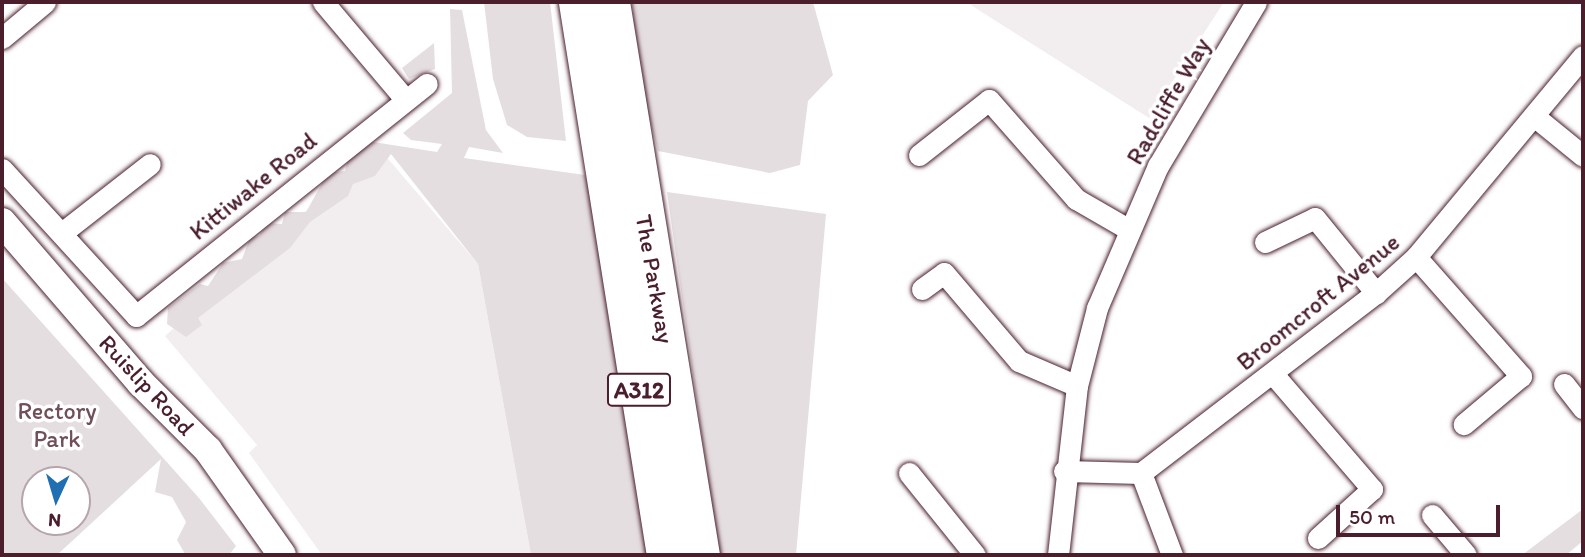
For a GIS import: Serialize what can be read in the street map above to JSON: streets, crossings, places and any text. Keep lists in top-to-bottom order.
{
  "streets": {
    "highway": ["The Parkway", "A312"],
    "main road": ["Ruislip Road"],
    "street": ["Radcliffe Way", "Kittiwake Road", "Broomcroft Avenue"]
  },
  "parks": ["Rectory Park"],
  "scale_bar": "50 m",
  "north": "bottom"
}
